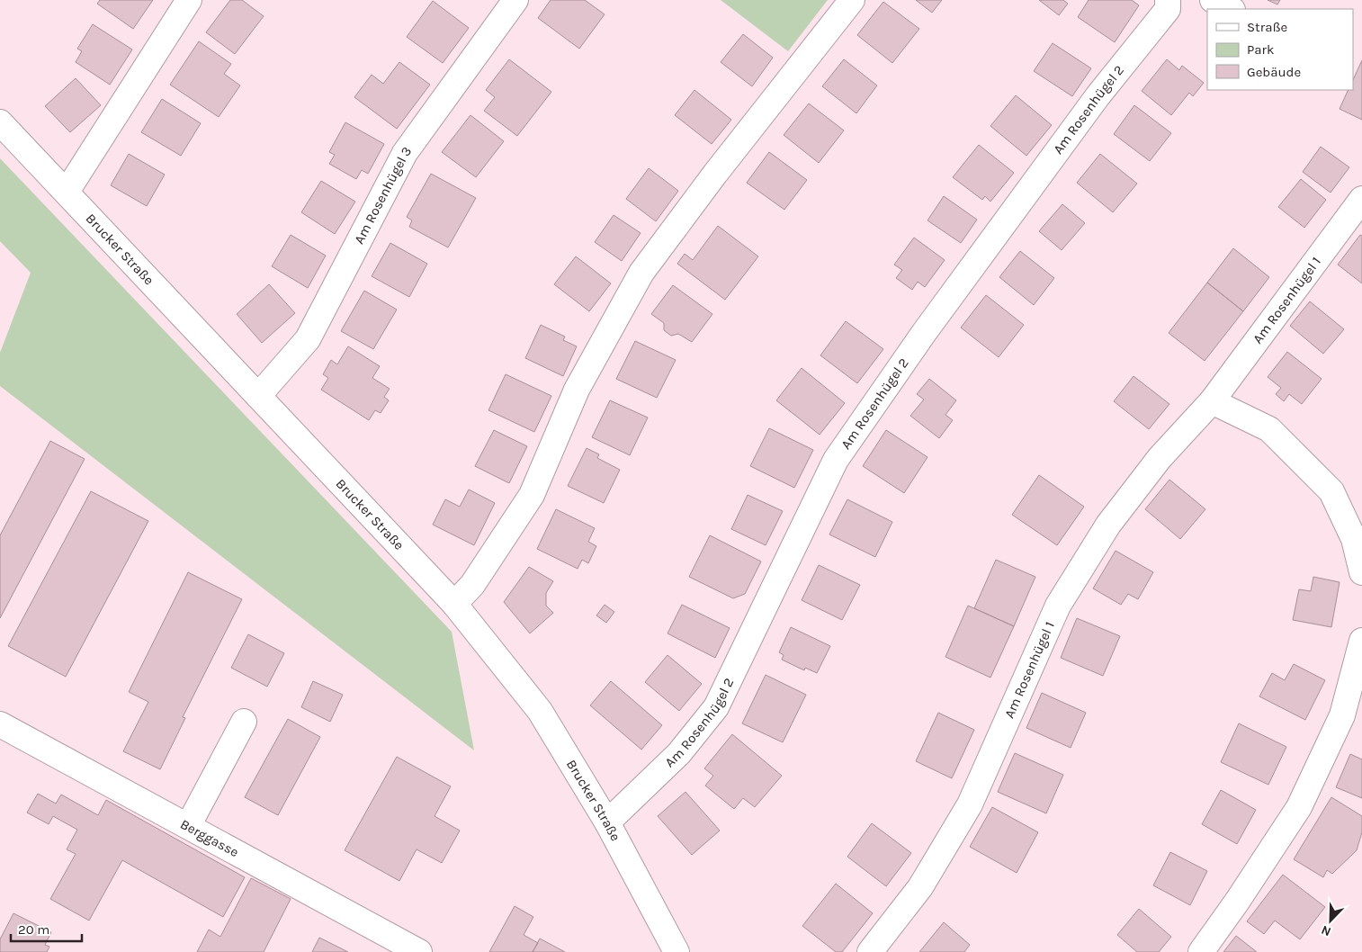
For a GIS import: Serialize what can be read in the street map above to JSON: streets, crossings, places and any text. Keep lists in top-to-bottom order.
{
  "streets": {
    "street": [
      "Am Rosenhügel 2",
      "Am Rosenhügel 3",
      "Brucker Straße",
      "Am Rosenhügel 1",
      "Berggasse"
    ]
  },
  "crossings": [
    ["Am Rosenhügel 2", "Brucker Straße"],
    ["Am Rosenhügel 3", "Brucker Straße"]
  ],
  "legend": ["Straße", "Park", "Gebäude"],
  "scale_bar": "20 m",
  "north": "bottom left"
}
